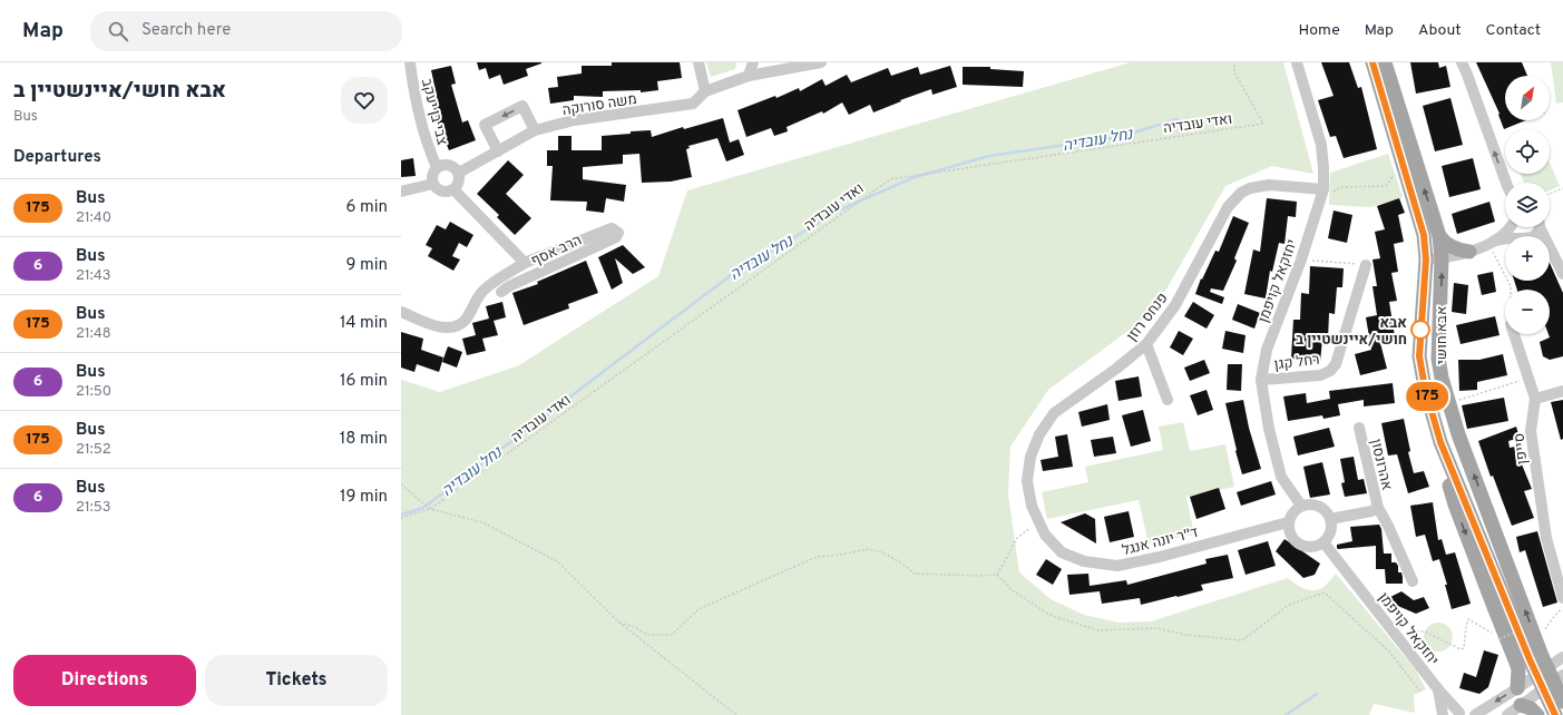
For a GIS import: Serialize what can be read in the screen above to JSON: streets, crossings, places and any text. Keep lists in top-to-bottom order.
{
  "streets": {
    "main road": ["אבא חושי"],
    "street": [
      "משה סורוקה",
      "צבי בן יעקב",
      "הרב אסף",
      "יחזקאל קויפמן",
      "פנחס רוזן",
      "רחל קגן",
      "סייפן",
      "אהרונסון",
      "ד''ר יונה אנגל"
    ],
    "path": ["ואדי עובדיה"]
  },
  "crossings": [
    ["משה סורוקה", "צבי בן יעקב"],
    ["יחזקאל קויפמן", "פנחס רוזן"],
    ["יחזקאל קויפמן", "רחל קגן"],
    ["יחזקאל קויפמן", "אהרונסון"],
    ["יחזקאל קויפמן", "ד''ר יונה אנגל"],
    ["פנחס רוזן", "ד''ר יונה אנגל"],
    ["אהרונסון", "ד''ר יונה אנגל"]
  ],
  "water": ["נחל עובדיה"],
  "places": ["אבא חושי/איינשטיין ב"],
  "lines": ["bus line 175"],
  "north": "top right",
  "page": {
    "header": "Map",
    "search": "Search here",
    "nav": [
      "Home",
      "Map",
      "About",
      "Contact"
    ],
    "heading": [
      ["אבא חושי/איינשטיין ב", "Bus"],
      "Departures"
    ],
    "on_map": "175",
    "map_buttons": ["+", "−"],
    "list": [
      {
        "mark": "175",
        "name": "Bus",
        "note": "21:40",
        "value": "6 min"
      },
      {
        "mark": "6",
        "name": "Bus",
        "note": "21:43",
        "value": "9 min"
      },
      {
        "mark": "175",
        "name": "Bus",
        "note": "21:48",
        "value": "14 min"
      },
      {
        "mark": "6",
        "name": "Bus",
        "note": "21:50",
        "value": "16 min"
      },
      {
        "mark": "175",
        "name": "Bus",
        "note": "21:52",
        "value": "18 min"
      },
      {
        "mark": "6",
        "name": "Bus",
        "note": "21:53",
        "value": "19 min"
      }
    ],
    "buttons": ["Directions", "Tickets"]
  }
}
